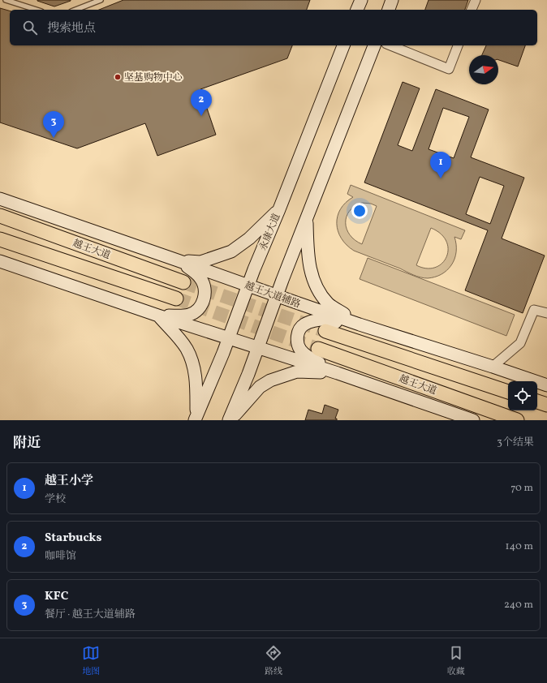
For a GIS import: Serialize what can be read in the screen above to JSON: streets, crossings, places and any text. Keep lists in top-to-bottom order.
{
  "streets": {
    "main road": ["永康大道", "越王大道", "越王大道辅路"]
  },
  "crossings": [
    ["永康大道", "越王大道辅路"]
  ],
  "places": ["坚基购物中心"],
  "north": "right",
  "page": {
    "search": "搜索地点",
    "pins": ["2", "3", "1"],
    "heading": ["附近", "3个结果"],
    "list": [
      {
        "mark": "1",
        "name": "越王小学",
        "note": "学校",
        "value": "70 m"
      },
      {
        "mark": "2",
        "name": "Starbucks",
        "note": "咖啡馆",
        "value": "140 m"
      },
      {
        "mark": "3",
        "name": "KFC",
        "note": "餐厅 · 越王大道辅路",
        "value": "240 m"
      }
    ],
    "nav": ["地图", "路线", "收藏"]
  }
}
